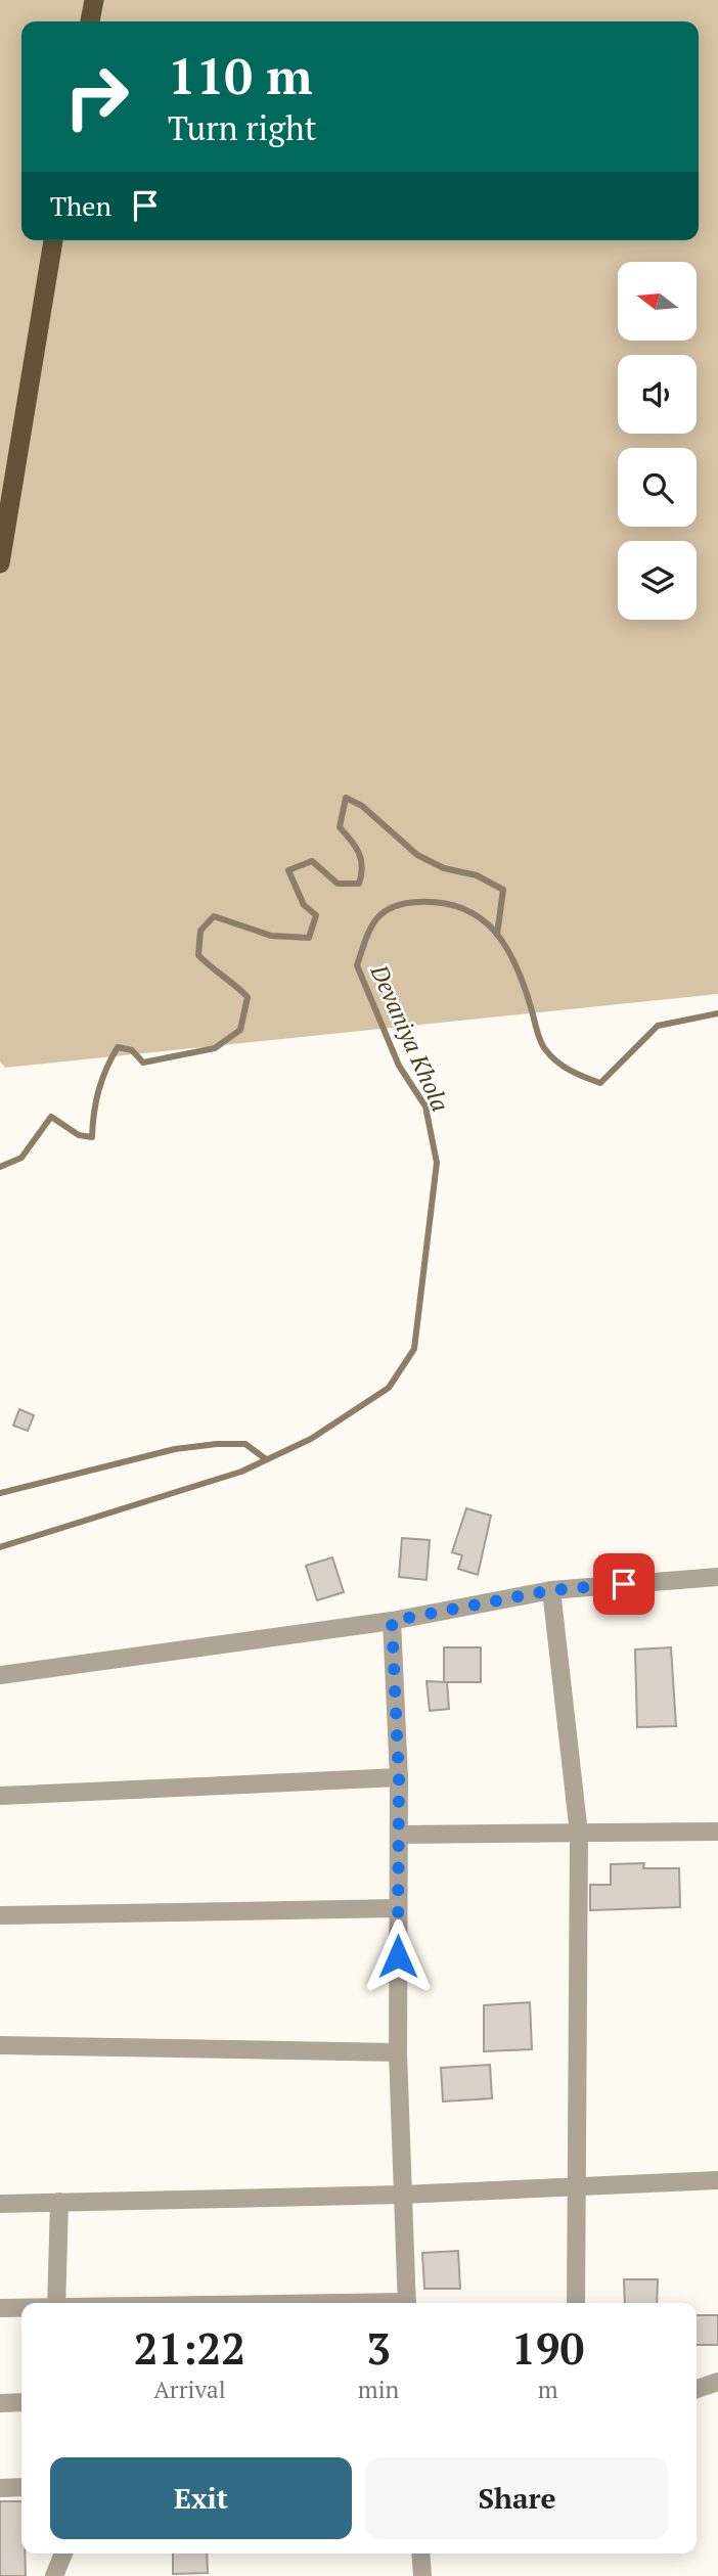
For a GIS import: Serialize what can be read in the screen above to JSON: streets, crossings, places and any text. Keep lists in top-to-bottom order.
{
  "water": ["Devaniya Khola"],
  "north": "left",
  "page": {
    "turn": ["110 m", "Turn right"],
    "then": "Then",
    "eta": [
      "21:22",
      "Arrival",
      "3",
      "min",
      "190",
      "m"
    ],
    "buttons": ["Exit", "Share"]
  }
}
